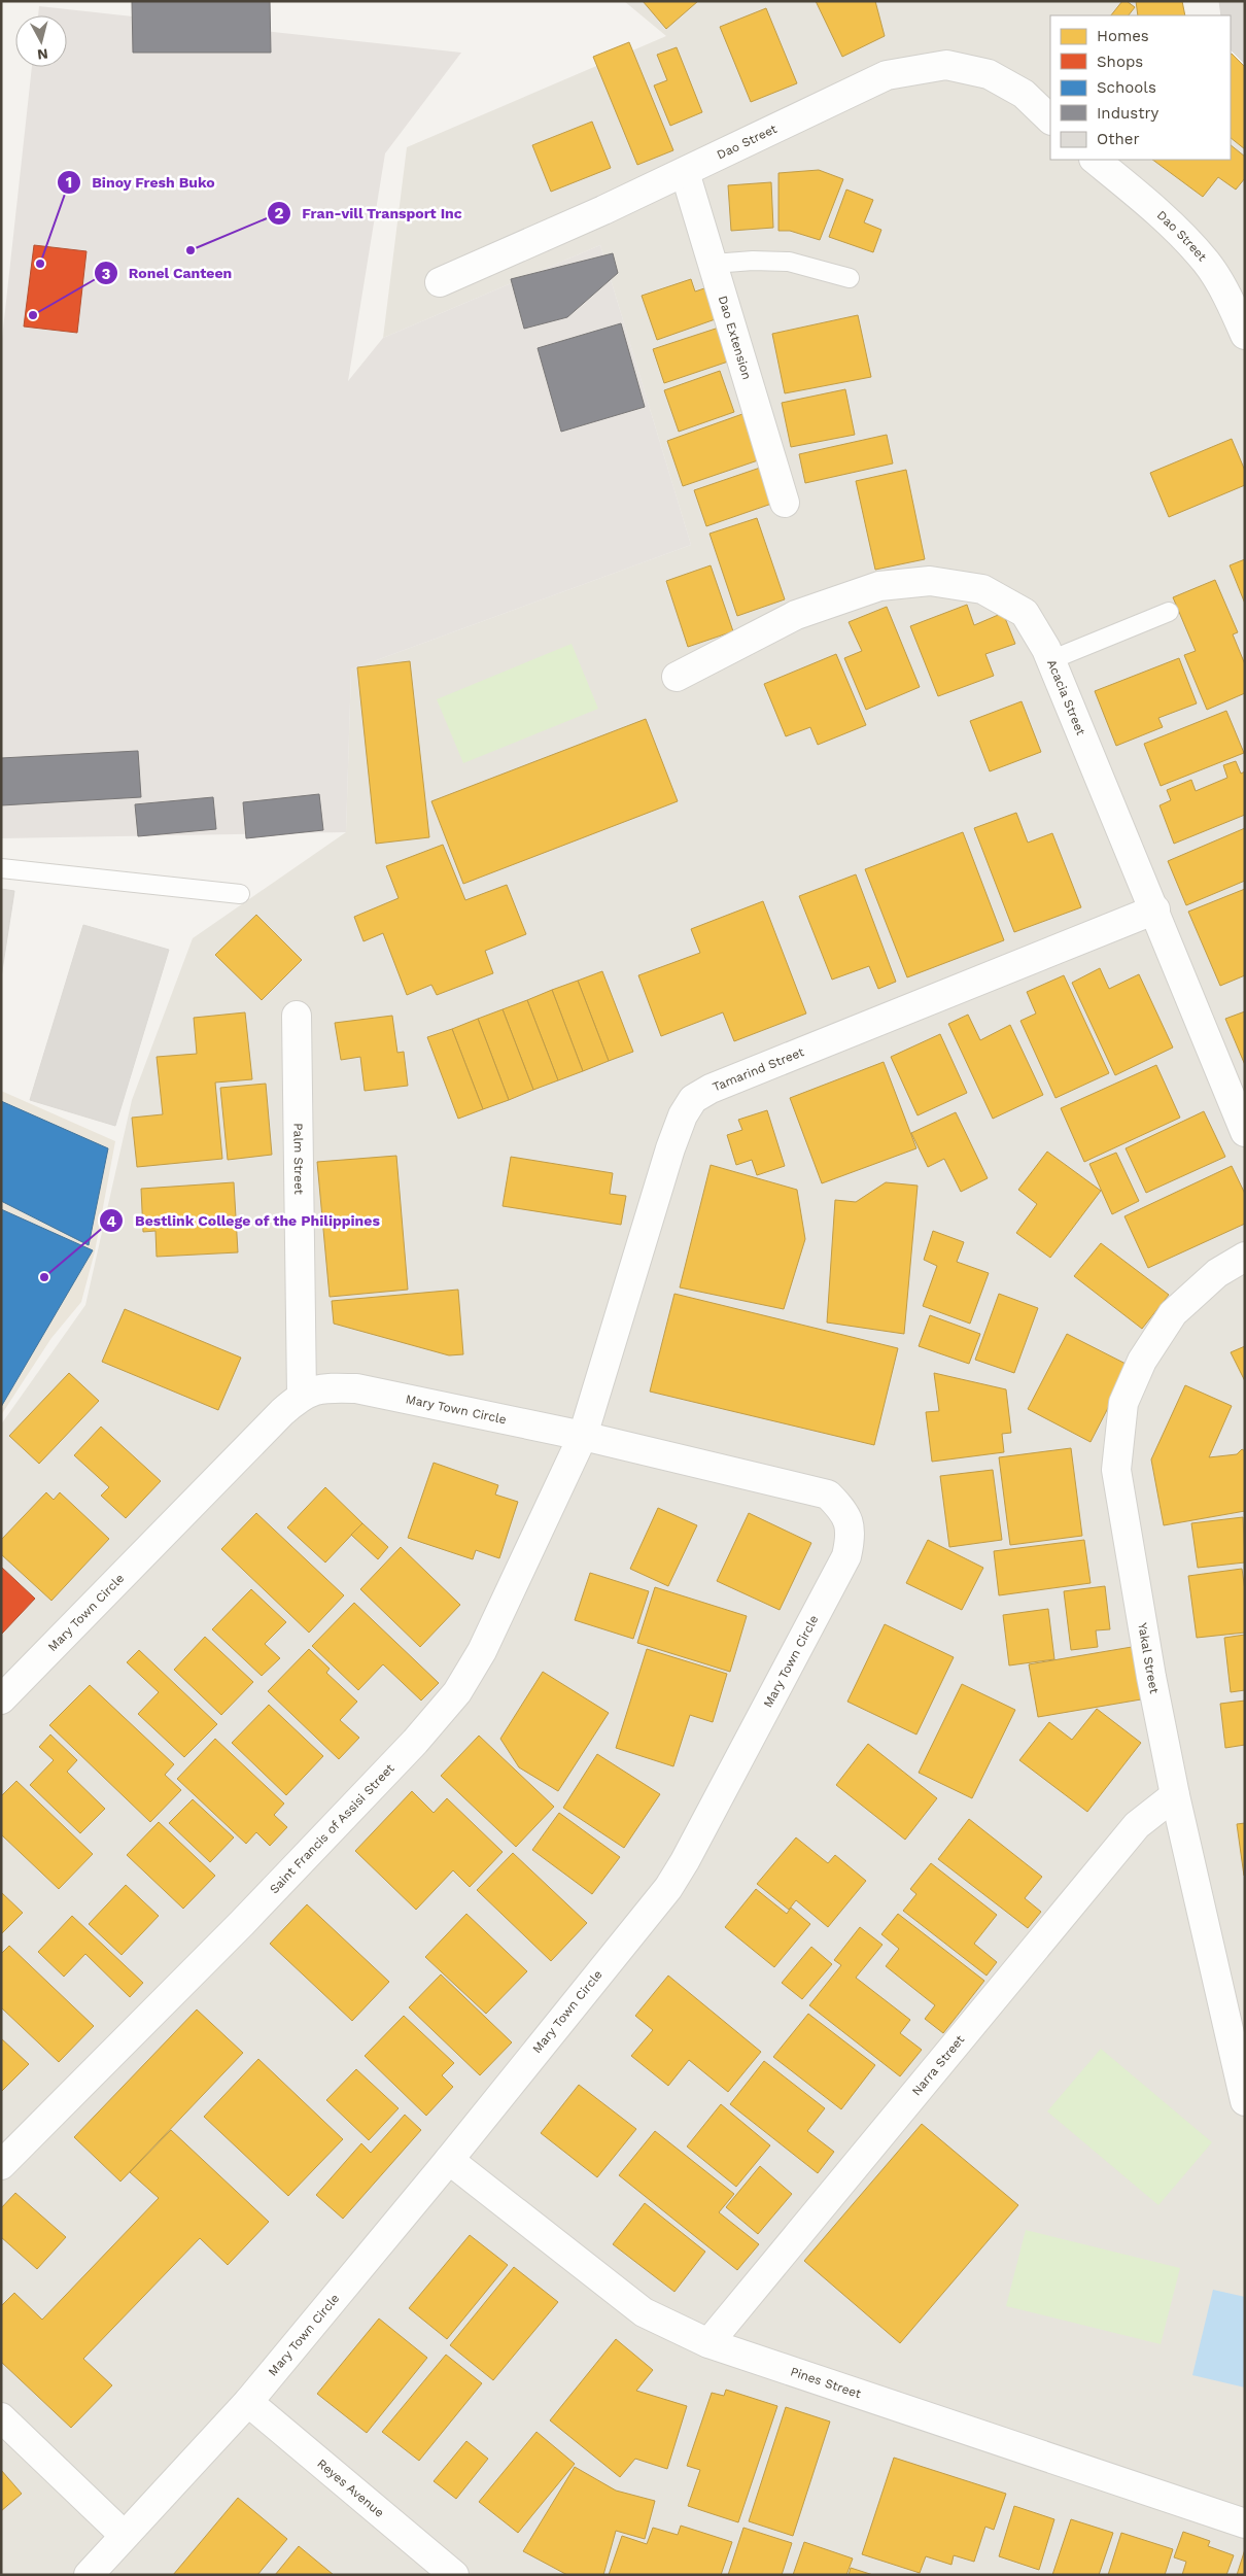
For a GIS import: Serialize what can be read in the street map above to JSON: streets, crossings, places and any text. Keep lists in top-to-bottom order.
{
  "streets": {
    "street": [
      "Dao Street",
      "Dao Extension",
      "Acacia Street",
      "Tamarind Street",
      "Palm Street",
      "Mary Town Circle",
      "Yakal Street",
      "Saint Francis of Assisi Street",
      "Narra Street",
      "Pines Street",
      "Reyes Avenue"
    ]
  },
  "crossings": [
    ["Dao Street", "Dao Extension"],
    ["Acacia Street", "Tamarind Street"],
    ["Tamarind Street", "Mary Town Circle"],
    ["Tamarind Street", "Saint Francis of Assisi Street"],
    ["Palm Street", "Mary Town Circle"],
    ["Mary Town Circle", "Saint Francis of Assisi Street"],
    ["Mary Town Circle", "Pines Street"],
    ["Mary Town Circle", "Reyes Avenue"],
    ["Yakal Street", "Narra Street"],
    ["Narra Street", "Pines Street"]
  ],
  "places": [
    "Fran-vill Transport Inc",
    "Binoy Fresh Buko",
    "Ronel Canteen",
    "Bestlink College of the Philippines"
  ],
  "legend": [
    "Homes",
    "Shops",
    "Schools",
    "Industry",
    "Other"
  ],
  "north": "bottom"
}
